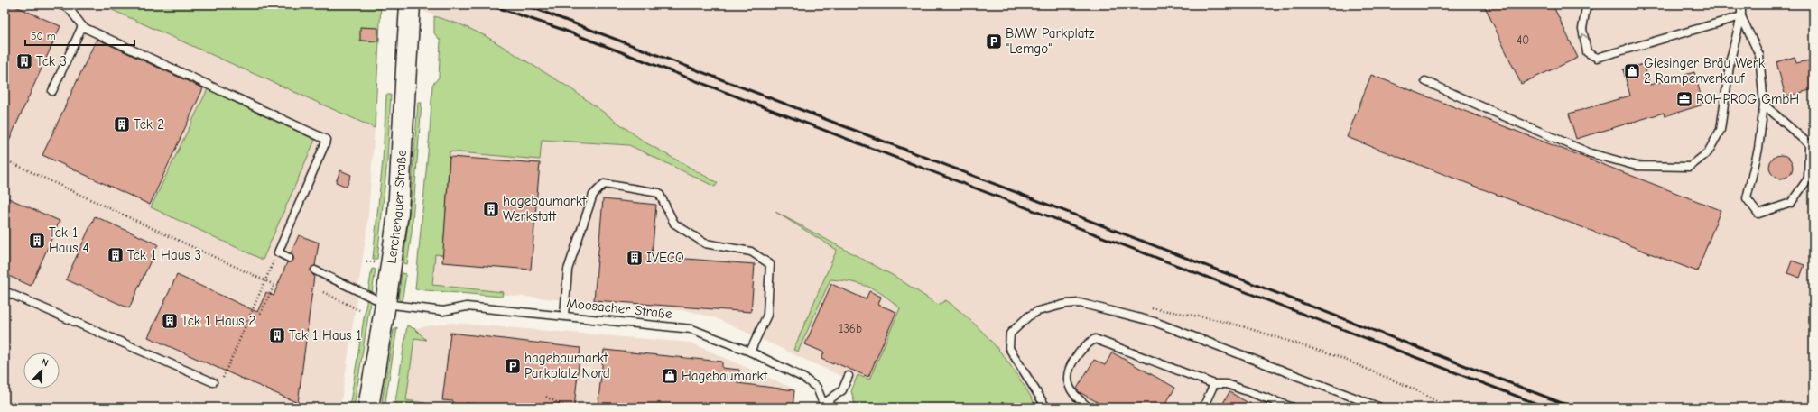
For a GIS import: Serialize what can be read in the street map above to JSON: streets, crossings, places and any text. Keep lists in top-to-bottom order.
{
  "streets": {
    "main road": ["Lerchenauer Straße"],
    "lane": ["Moosacher Straße"]
  },
  "crossings": [
    ["Lerchenauer Straße", "Moosacher Straße"]
  ],
  "places": {
    "parking": ["BMW Parkplatz \"Lemgo\"", "hagebaumarkt Parkplatz Nord"],
    "building": [
      "Tck 3",
      "Tck 2",
      "hagebaumarkt Werkstatt",
      "Tck 1 Haus 4",
      "Tck 1 Haus 3",
      "IVECO",
      "Tck 1 Haus 2",
      "Tck 1 Haus 1"
    ],
    "shop": ["Giesinger Bräu Werk 2 Rampenverkauf", "Hagebaumarkt"],
    "office": ["ROHPROG GmbH"]
  },
  "house_numbers": ["40", "136b"],
  "scale_bar": "50 m",
  "north": "top"
}
